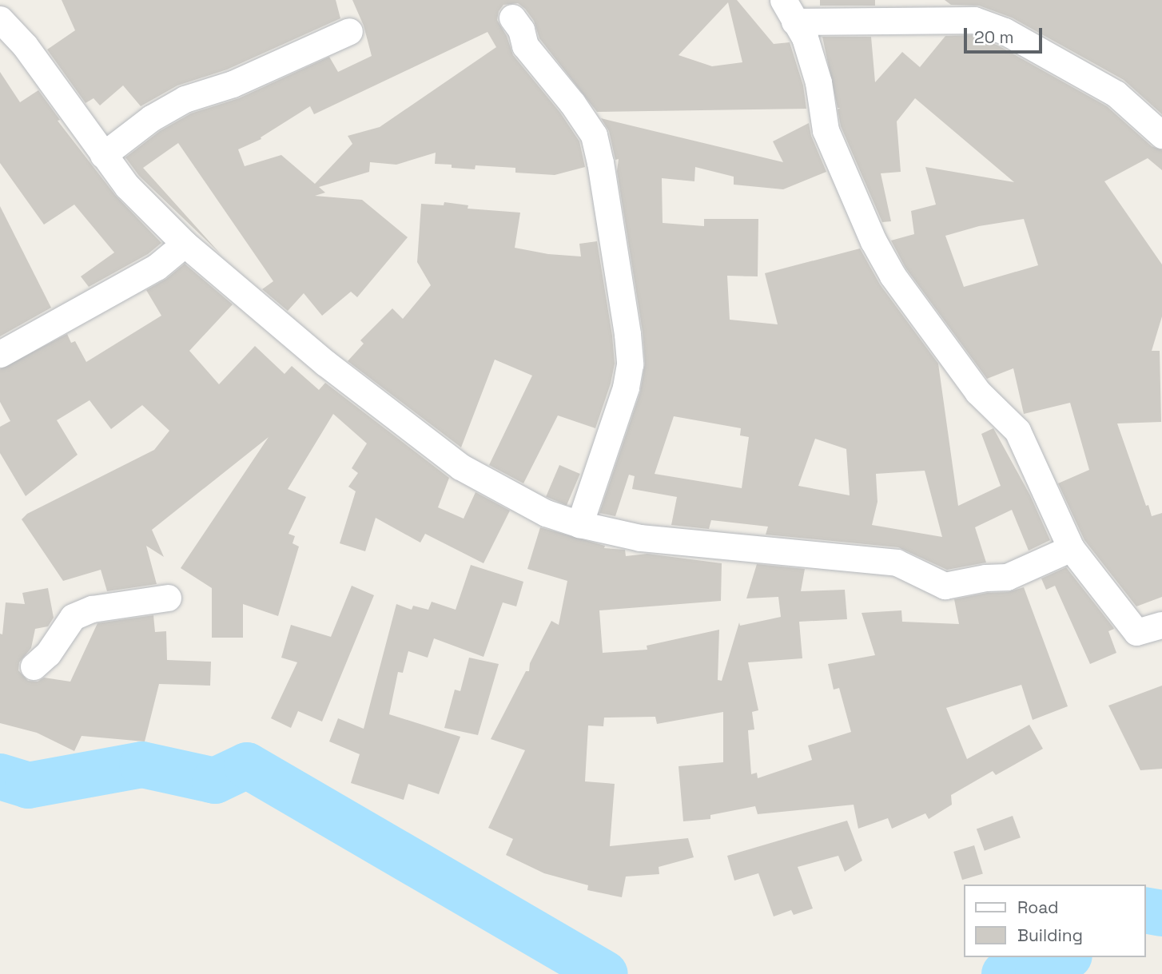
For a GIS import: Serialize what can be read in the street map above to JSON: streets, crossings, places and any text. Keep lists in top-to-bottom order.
{
  "legend": ["Road", "Building"],
  "scale_bar": "20 m"
}
